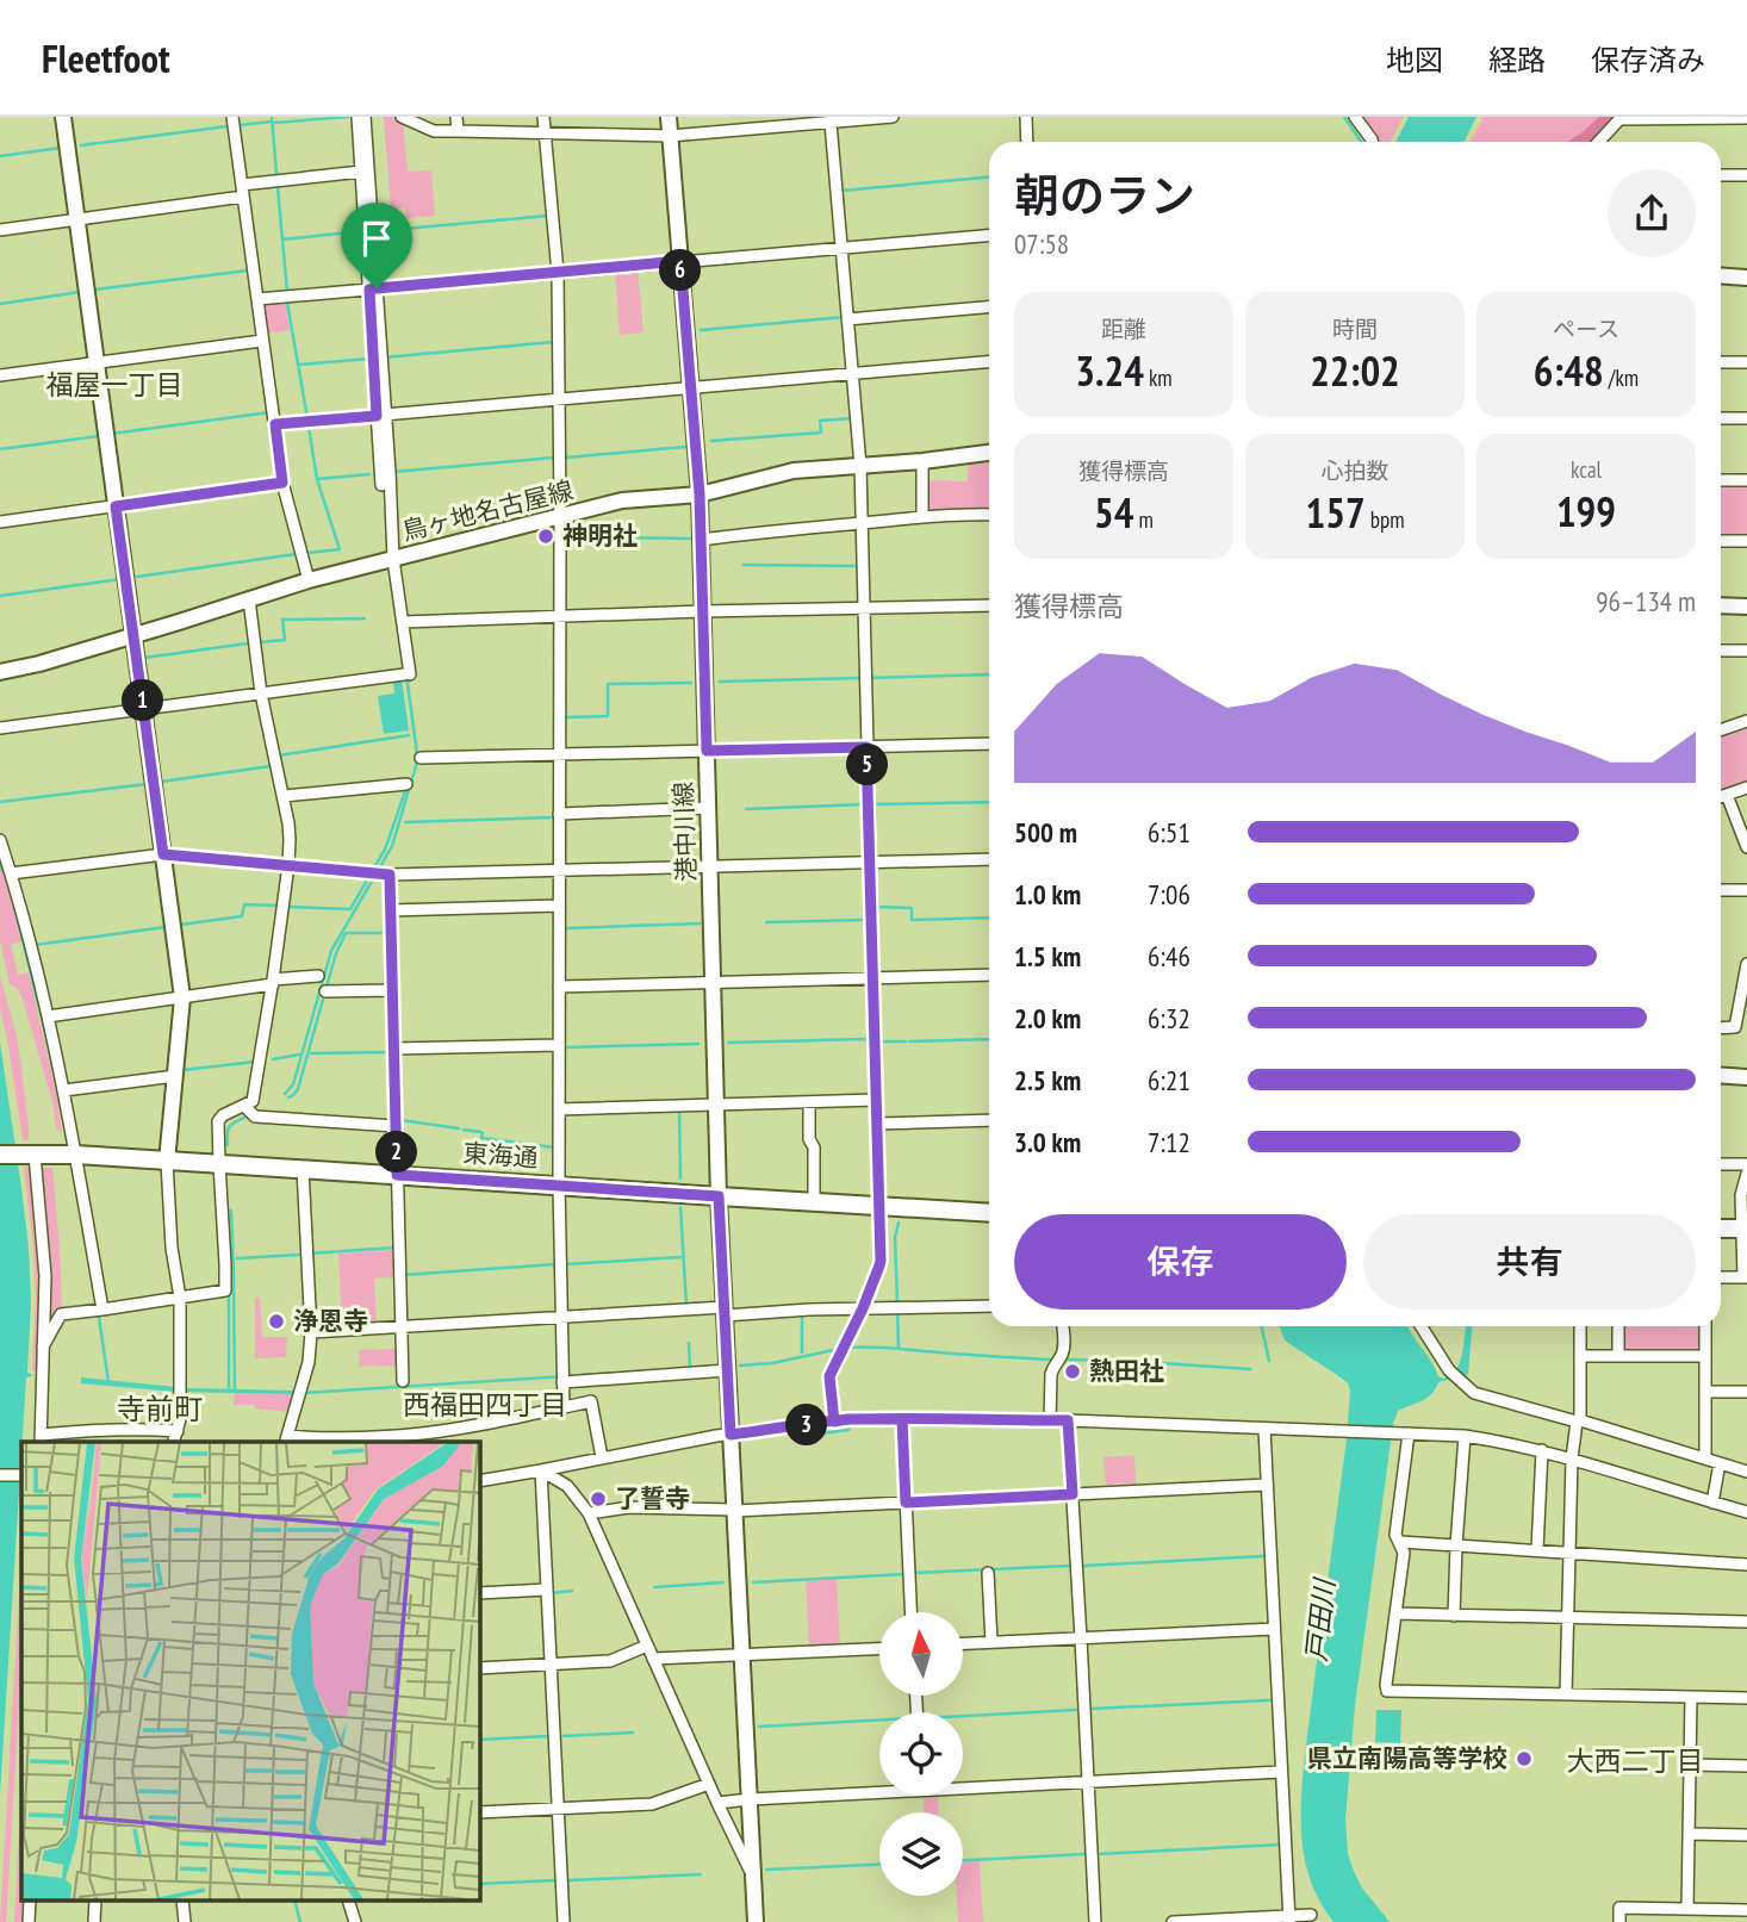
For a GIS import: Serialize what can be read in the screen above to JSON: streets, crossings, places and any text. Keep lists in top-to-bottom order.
{
  "streets": {
    "main road": ["鳥ヶ地名古屋線", "港中川線", "東海通"]
  },
  "crossings": [
    ["鳥ヶ地名古屋線", "港中川線"],
    ["港中川線", "東海通"]
  ],
  "districts": [
    "福屋一丁目",
    "西福田四丁目",
    "寺前町",
    "大西二丁目"
  ],
  "water": ["戸田川"],
  "places": [
    "神明社",
    "浄恩寺",
    "熱田社",
    "了誓寺",
    "県立南陽高等学校"
  ],
  "north": "top",
  "page": {
    "header": "Fleetfoot",
    "nav": ["地図", "経路", "保存済み"],
    "heading": ["朝のラン", "07:58"],
    "pins": [
      "6",
      "1",
      "5",
      "2",
      "3"
    ],
    "stats": [
      ["距離", "3.24 km"],
      ["時間", "22:02"],
      ["ペース", "6:48 /km"],
      ["獲得標高", "54 m"],
      ["心拍数", "157 bpm"],
      ["kcal", "199"]
    ],
    "chart": ["獲得標高", "96–134 m"],
    "list": [
      {
        "name": "500 m",
        "note": "6:51"
      },
      {
        "name": "1.0 km",
        "note": "7:06"
      },
      {
        "name": "1.5 km",
        "note": "6:46"
      },
      {
        "name": "2.0 km",
        "note": "6:32"
      },
      {
        "name": "2.5 km",
        "note": "6:21"
      },
      {
        "name": "3.0 km",
        "note": "7:12"
      }
    ],
    "buttons": ["保存", "共有"]
  }
}
